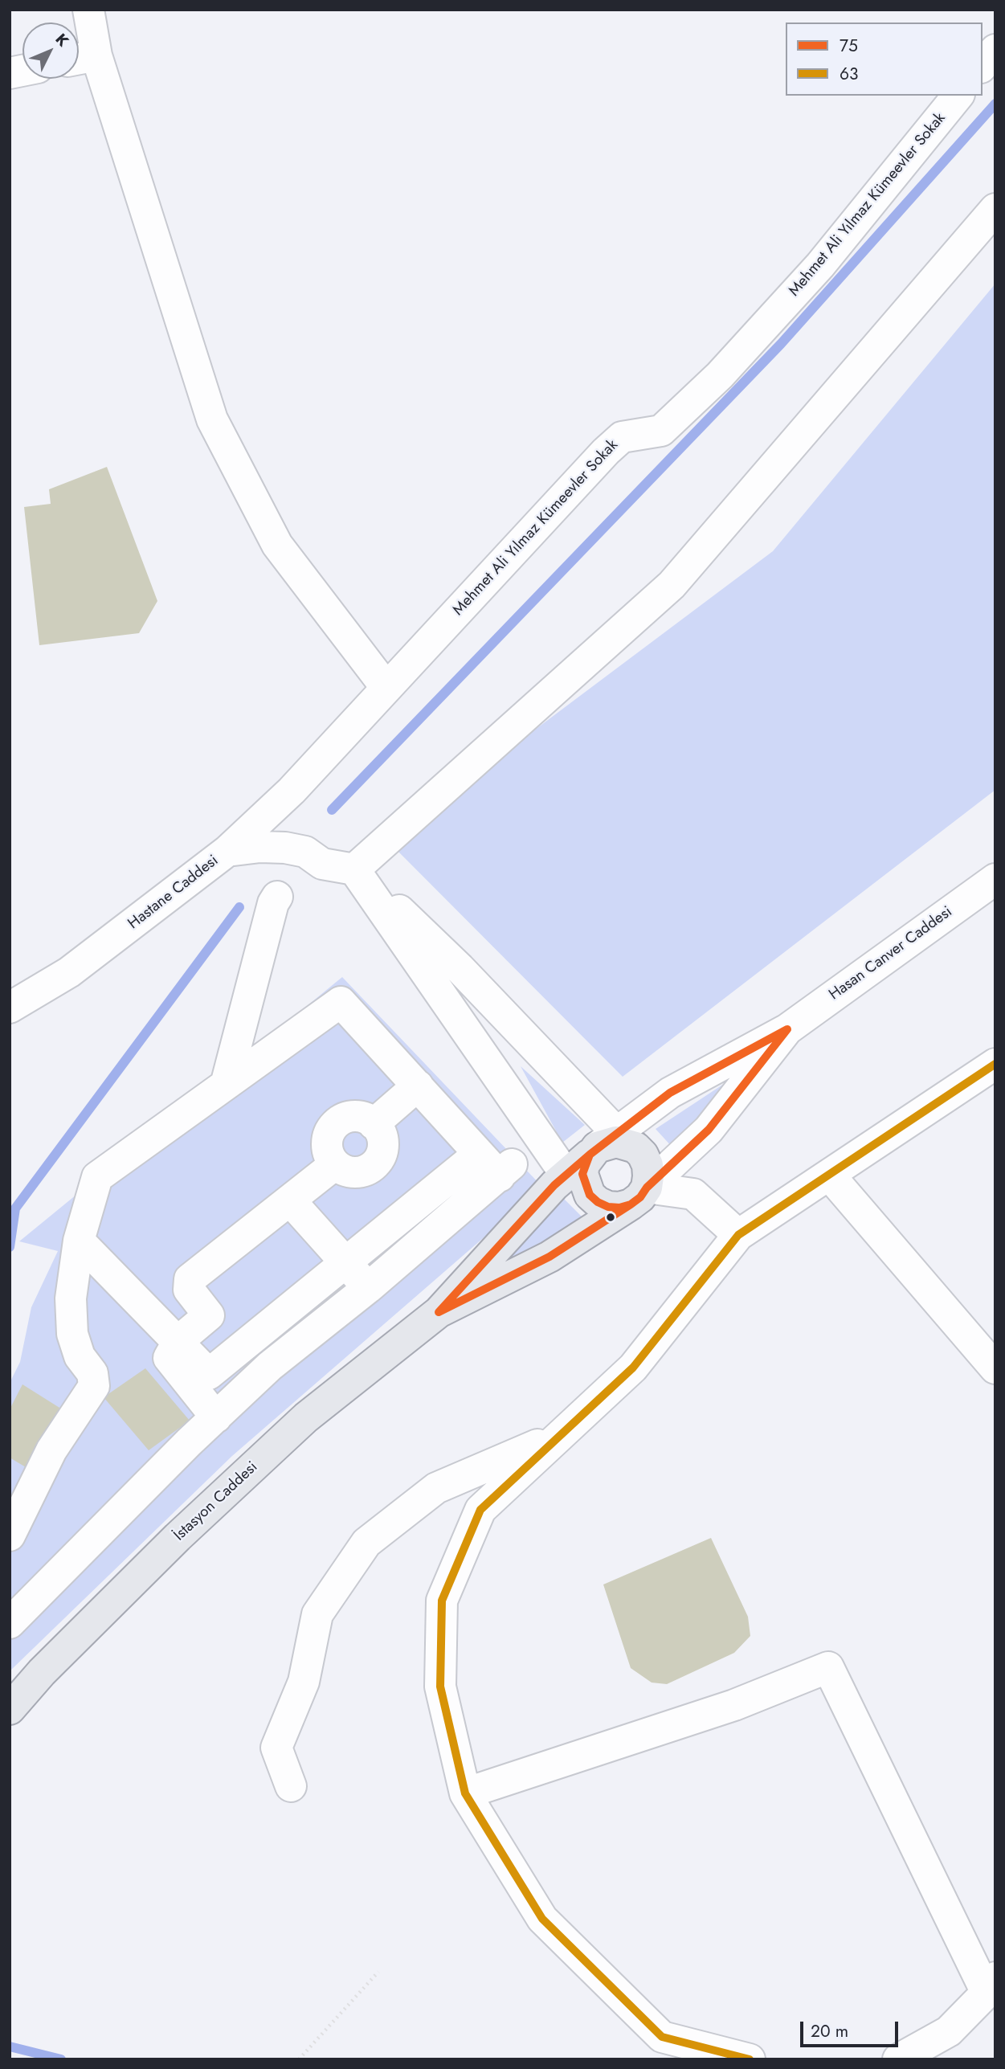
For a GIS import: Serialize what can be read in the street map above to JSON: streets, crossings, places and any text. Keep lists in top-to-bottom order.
{
  "streets": {
    "main road": ["İstasyon Caddesi"],
    "street": ["Mehmet Ali Yılmaz Kümeevler Sokak", "Hastane Caddesi", "Hasan Canver Caddesi"]
  },
  "crossings": [
    ["Mehmet Ali Yılmaz Kümeevler Sokak", "Hastane Caddesi"],
    ["Hasan Canver Caddesi", "İstasyon Caddesi"]
  ],
  "lines": ["transit line 75", "transit line 63"],
  "legend": ["75", "63"],
  "scale_bar": "20 m",
  "north": "top right"
}
